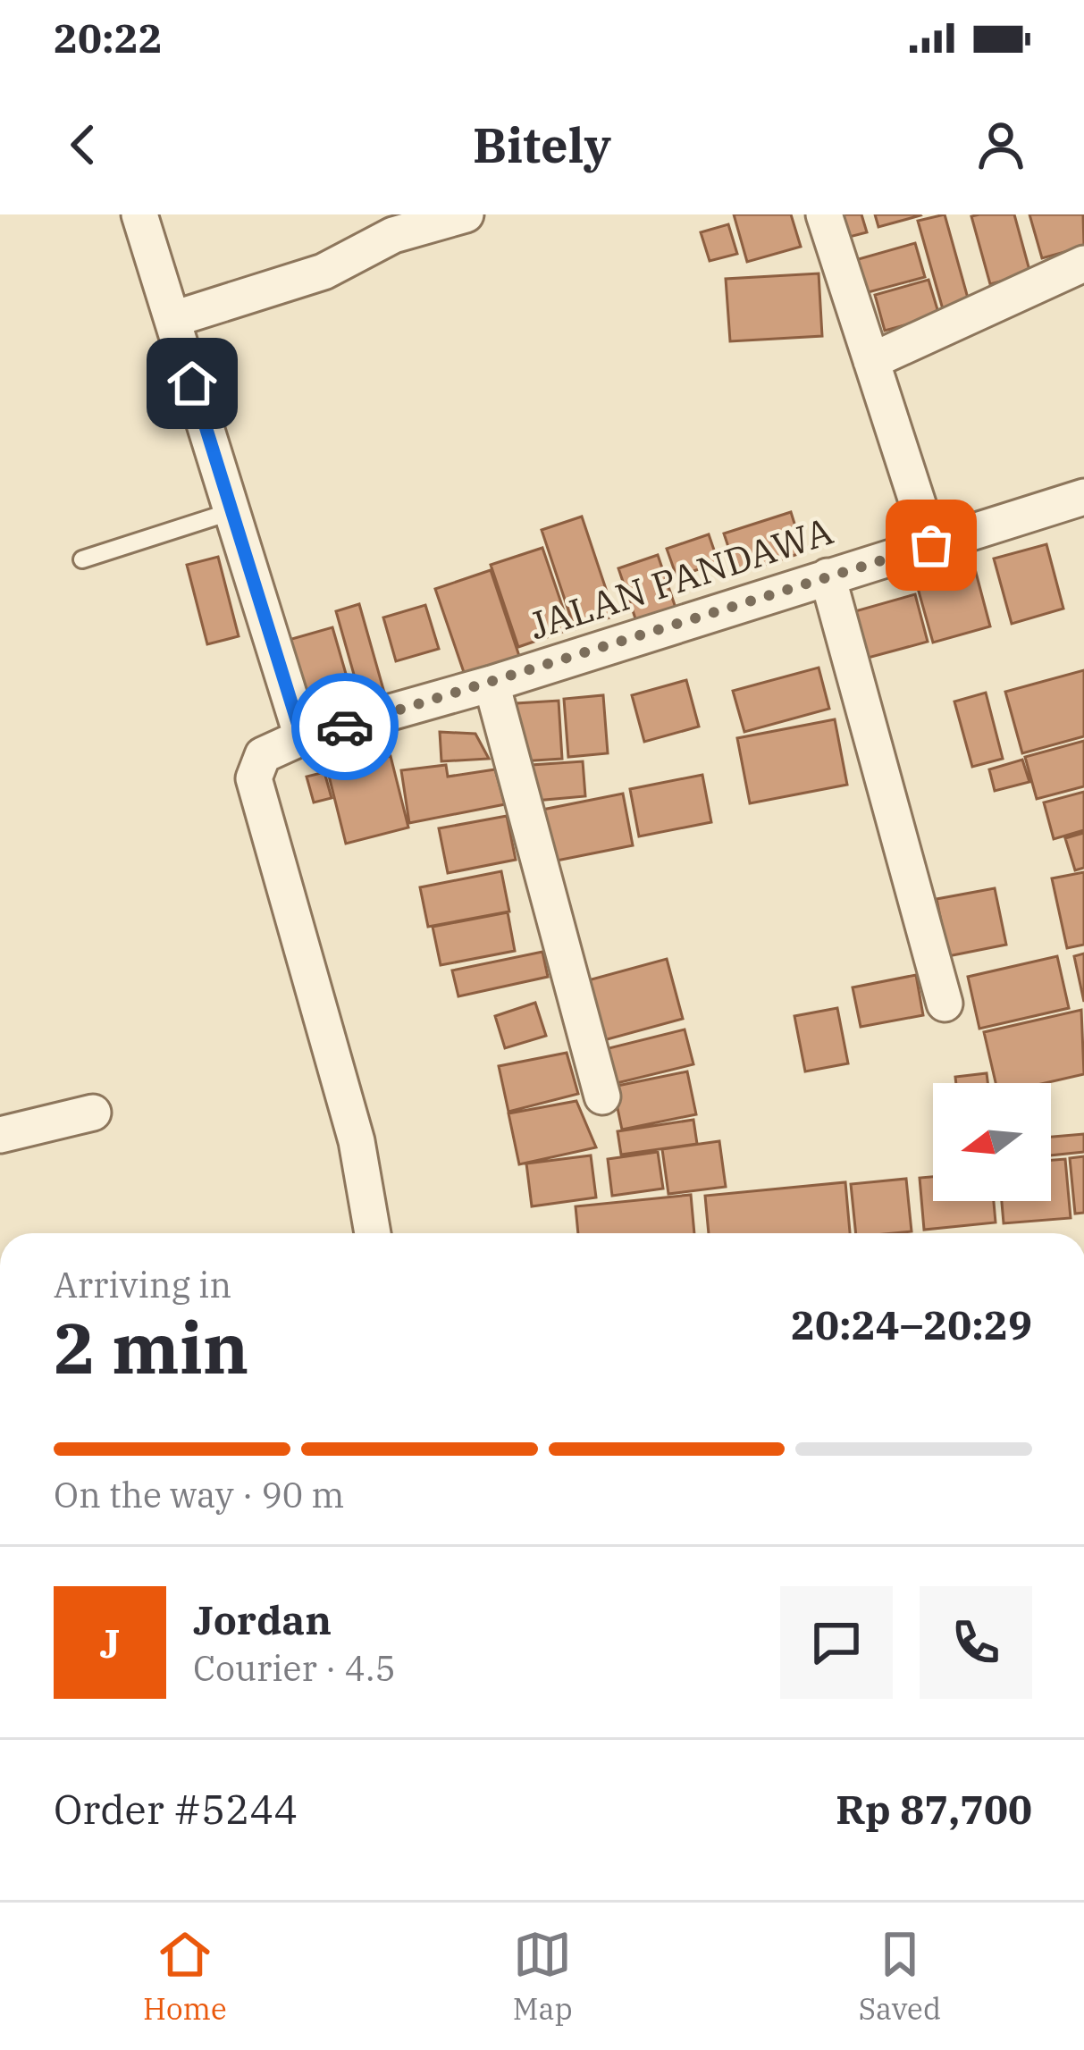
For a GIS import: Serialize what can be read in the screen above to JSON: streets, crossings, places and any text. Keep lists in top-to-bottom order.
{
  "streets": {
    "street": ["JALAN PANDAWA"]
  },
  "north": "left",
  "page": {
    "status": "20:22",
    "header": "Bitely",
    "heading": ["2 min", "Arriving in", "20:24–20:29"],
    "panel": [
      "Jordan",
      "Courier · 4.5",
      "Order #5244",
      "Rp 87,700"
    ],
    "bar": "On the way · 90 m",
    "round": "J",
    "tabs": ["Home", "Map", "Saved"]
  }
}
